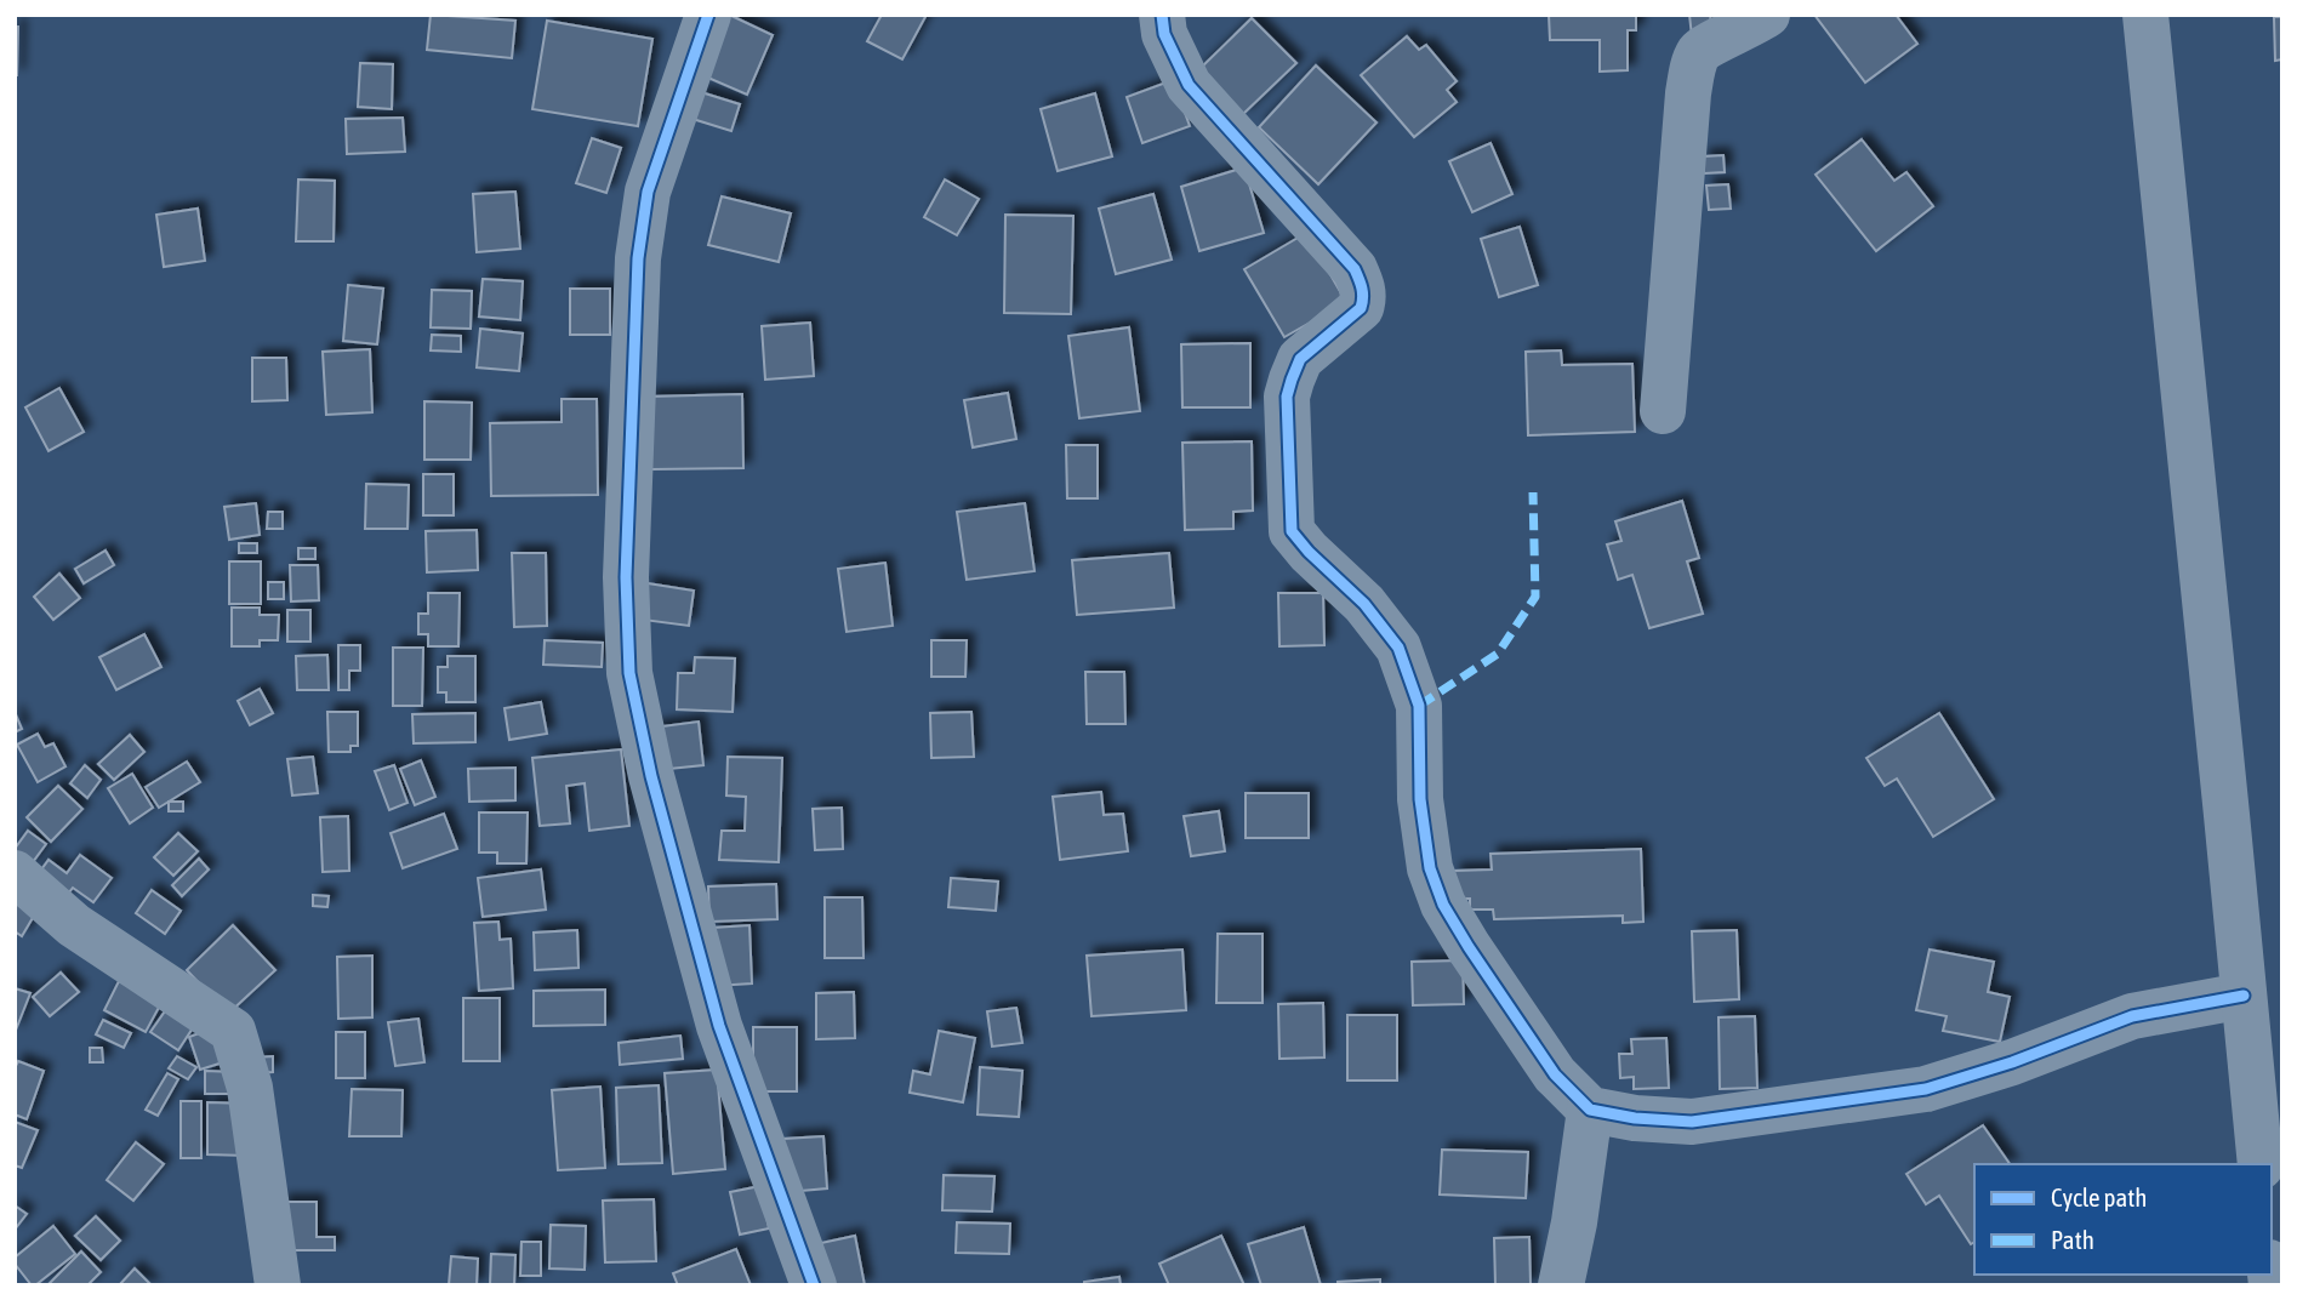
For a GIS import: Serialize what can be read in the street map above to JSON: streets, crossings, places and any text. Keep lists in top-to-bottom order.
{
  "legend": ["Cycle path", "Path"]
}
